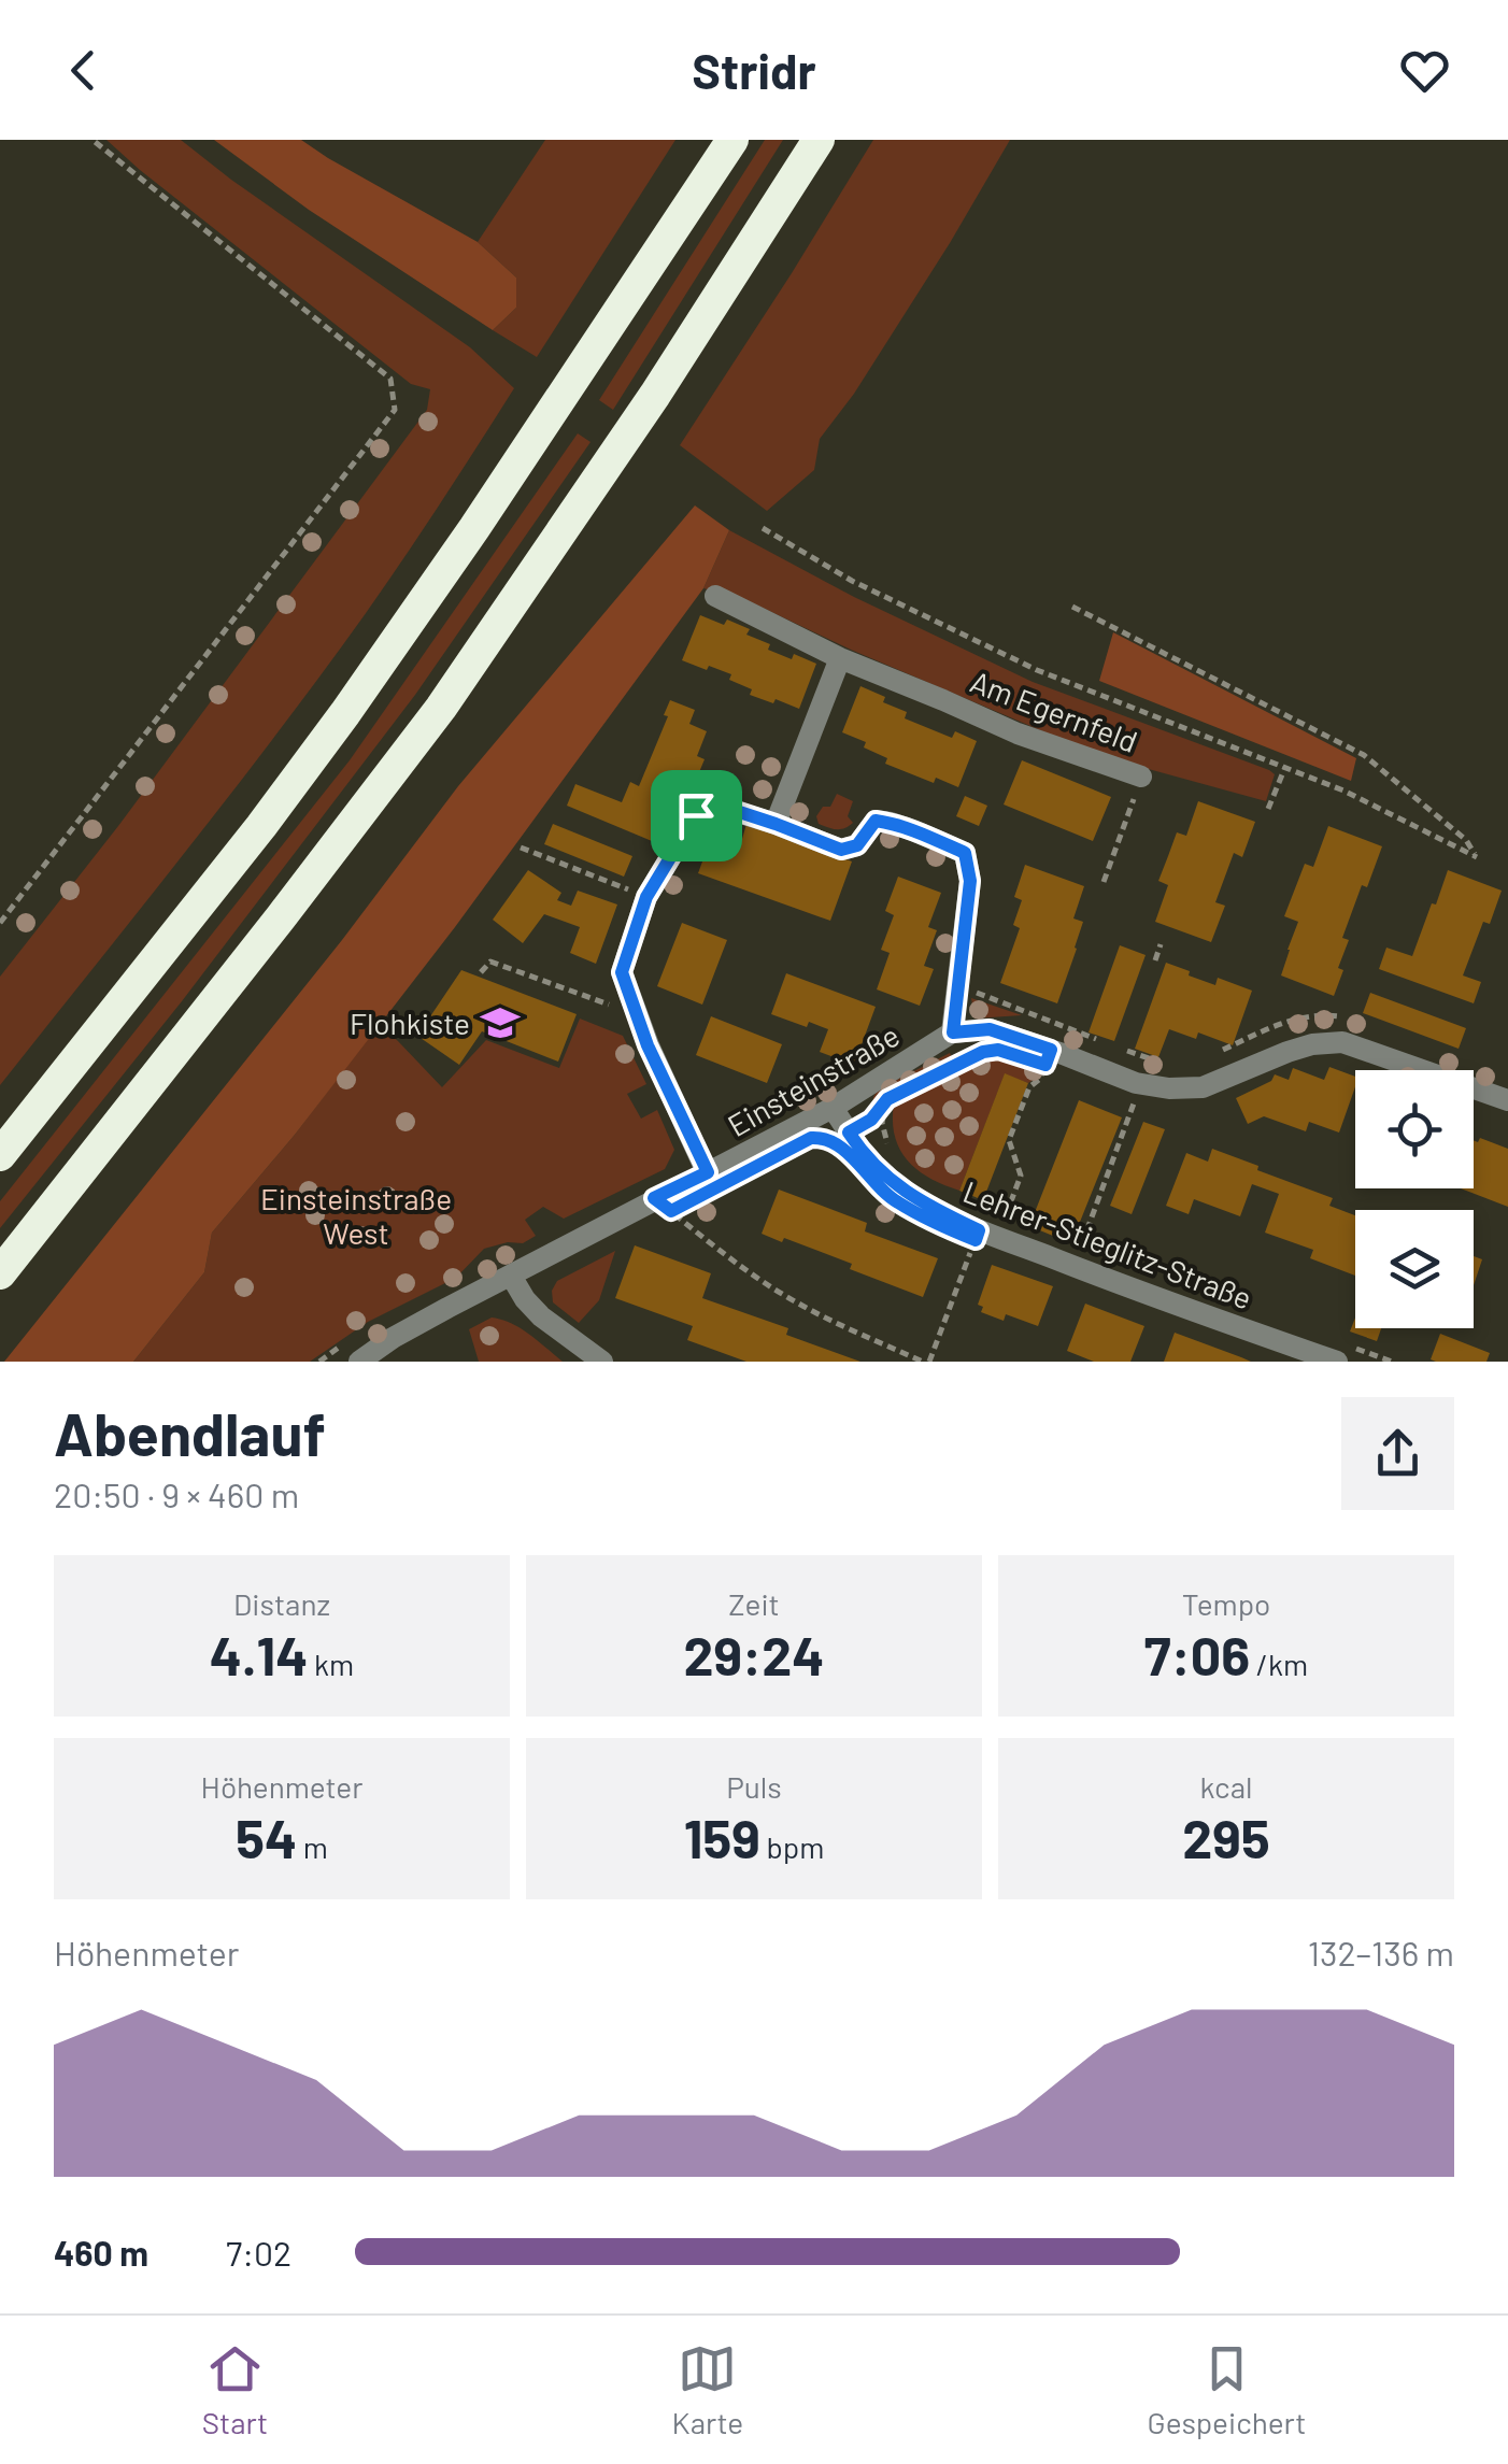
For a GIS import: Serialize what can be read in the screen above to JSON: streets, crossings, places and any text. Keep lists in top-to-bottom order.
{
  "streets": {
    "street": ["Am Egernfeld", "Einsteinstraße", "Lehrer-Stieglitz-Straße"]
  },
  "crossings": [
    ["Einsteinstraße", "Lehrer-Stieglitz-Straße"]
  ],
  "parks": ["Einsteinstraße West"],
  "places": {
    "school or university": ["Flohkiste"]
  },
  "page": {
    "header": "Stridr",
    "heading": ["Abendlauf", "20:50 · 9 × 460 m"],
    "stats": [
      ["Distanz", "4.14 km"],
      ["Zeit", "29:24"],
      ["Tempo", "7:06 /km"],
      ["Höhenmeter", "54 m"],
      ["Puls", "159 bpm"],
      ["kcal", "295"]
    ],
    "chart": ["Höhenmeter", "132–136 m"],
    "list": [
      {
        "name": "460 m",
        "note": "7:02"
      }
    ],
    "tabs": ["Start", "Karte", "Gespeichert"]
  }
}
